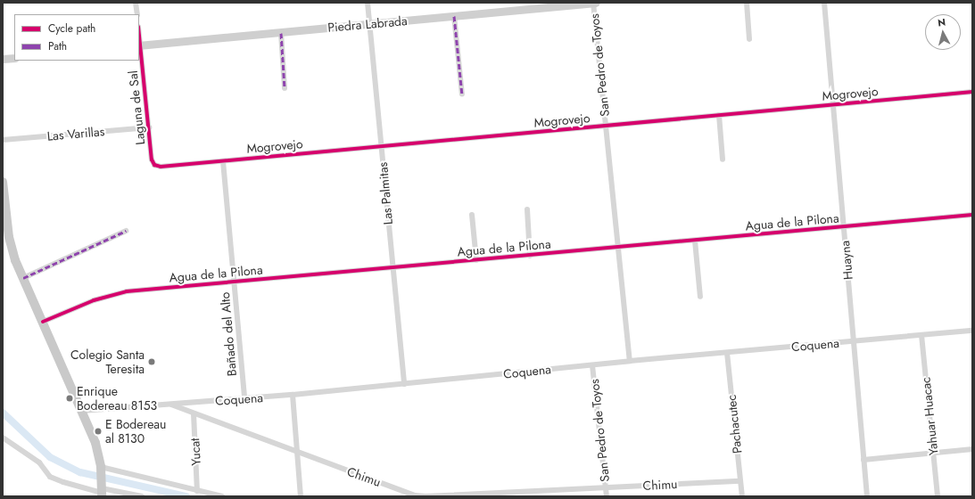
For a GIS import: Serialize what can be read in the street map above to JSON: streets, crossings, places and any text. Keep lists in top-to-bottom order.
{
  "streets": {
    "main road": ["Piedra Labrada"],
    "street": [
      "San Pedro de Toyos",
      "Mogrovejo",
      "Laguna de Sal",
      "Las Varillas",
      "Las Palmitas",
      "Agua de la Pilona",
      "Huayna",
      "Bañado del Alto",
      "Coquena",
      "Yahuar Huacac",
      "Pachacutec",
      "Yucat",
      "Chimu"
    ]
  },
  "crossings": [
    ["Piedra Labrada", "San Pedro de Toyos"],
    ["Piedra Labrada", "Laguna de Sal"],
    ["Piedra Labrada", "Las Palmitas"],
    ["San Pedro de Toyos", "Mogrovejo"],
    ["San Pedro de Toyos", "Agua de la Pilona"],
    ["San Pedro de Toyos", "Coquena"],
    ["San Pedro de Toyos", "Chimu"],
    ["Mogrovejo", "Laguna de Sal"],
    ["Mogrovejo", "Las Palmitas"],
    ["Mogrovejo", "Huayna"],
    ["Mogrovejo", "Bañado del Alto"],
    ["Laguna de Sal", "Las Varillas"],
    ["Las Palmitas", "Agua de la Pilona"],
    ["Las Palmitas", "Coquena"],
    ["Agua de la Pilona", "Huayna"],
    ["Agua de la Pilona", "Bañado del Alto"],
    ["Huayna", "Coquena"],
    ["Bañado del Alto", "Coquena"],
    ["Coquena", "Yahuar Huacac"],
    ["Coquena", "Pachacutec"],
    ["Coquena", "Chimu"],
    ["Pachacutec", "Chimu"],
    ["Yucat", "Chimu"]
  ],
  "places": ["Colegio Santa Teresita", "Enrique Bodereau 8153", "E Bodereau al 8130"],
  "legend": ["Cycle path", "Path"],
  "north": "top"
}
